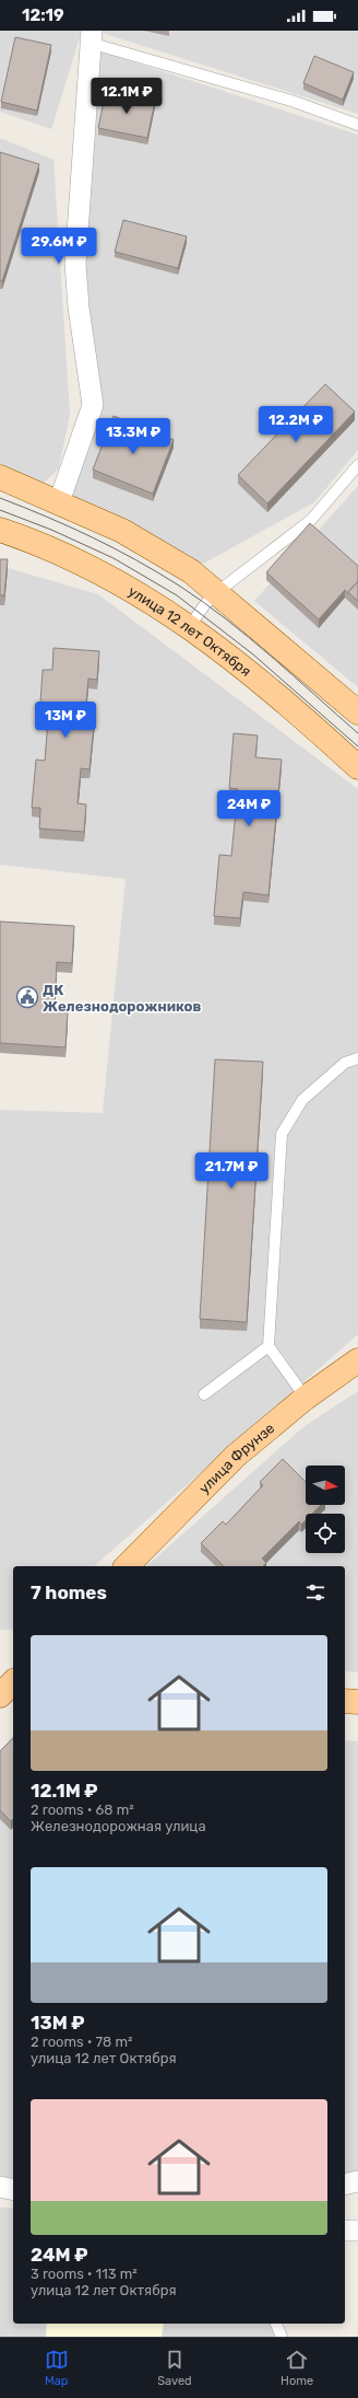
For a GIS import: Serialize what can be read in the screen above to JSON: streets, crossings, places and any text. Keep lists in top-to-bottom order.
{
  "streets": {
    "main road": ["улица 12 лет Октября", "улица Фрунзе"]
  },
  "places": {
    "public building": ["ДК Железнодорожников"]
  },
  "north": "right",
  "page": {
    "status": "12:19",
    "price": [
      "12.1M ₽",
      "29.6M ₽",
      "12.2M ₽",
      "13.3M ₽",
      "13M ₽",
      "24M ₽",
      "21.7M ₽"
    ],
    "heading": "7 homes",
    "list": [
      {
        "name": "12.1M ₽",
        "note": "2 rooms · 68 m² · Железнодорожная улица"
      },
      {
        "name": "13M ₽",
        "note": "2 rooms · 78 m² · улица 12 лет Октября"
      },
      {
        "name": "24M ₽",
        "note": "3 rooms · 113 m² · улица 12 лет Октября"
      }
    ],
    "tabs": ["Map", "Saved", "Home"]
  }
}
